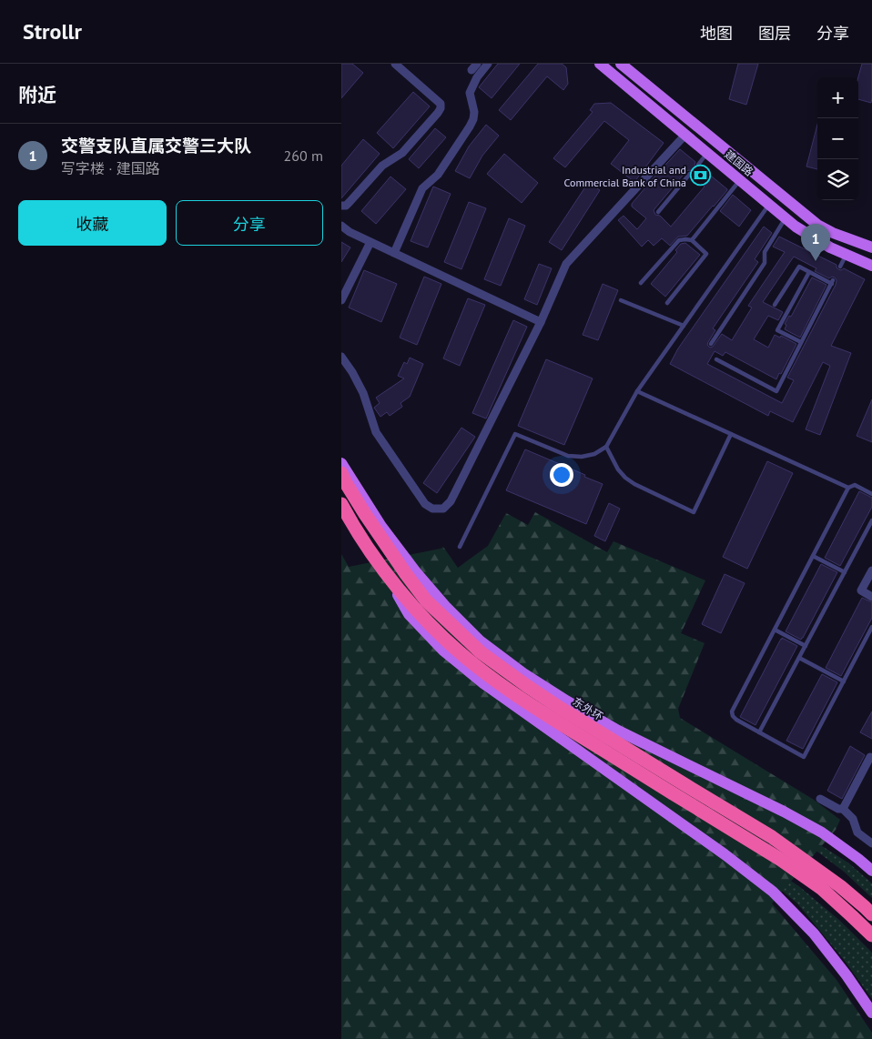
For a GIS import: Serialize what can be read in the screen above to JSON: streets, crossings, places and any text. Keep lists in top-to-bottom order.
{
  "streets": {
    "highway": ["东外环"],
    "main road": ["建国路"]
  },
  "places": {
    "bank": ["Industrial and Commercial Bank of China"]
  },
  "page": {
    "header": "Strollr",
    "nav": ["地图", "图层", "分享"],
    "heading": "附近",
    "map_buttons": ["+", "−"],
    "list": [
      {
        "mark": "1",
        "name": "交警支队直属交警三大队",
        "note": "写字楼 · 建国路",
        "value": "260 m"
      }
    ],
    "buttons": ["收藏", "分享"],
    "pins": "1"
  }
}
